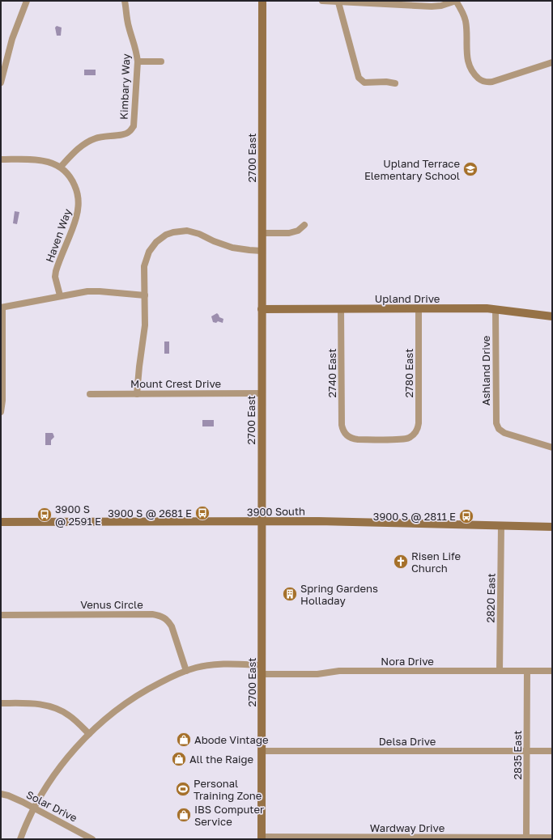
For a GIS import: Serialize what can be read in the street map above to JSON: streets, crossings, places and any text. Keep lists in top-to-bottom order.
{
  "streets": {
    "street": [
      "Kimbary Way",
      "2700 East",
      "Haven Way",
      "Upland Drive",
      "Ashland Drive",
      "2740 East",
      "2780 East",
      "Mount Crest Drive",
      "3900 South",
      "2820 East",
      "Venus Circle",
      "Nora Drive",
      "Delsa Drive",
      "2835 East",
      "Solar Drive",
      "Wardway Drive"
    ]
  },
  "crossings": [
    ["Kimbary Way", "Haven Way"],
    ["2700 East", "Upland Drive"],
    ["2700 East", "Mount Crest Drive"],
    ["2700 East", "3900 South"],
    ["2700 East", "Nora Drive"],
    ["2700 East", "Delsa Drive"],
    ["2700 East", "Wardway Drive"],
    ["Upland Drive", "Ashland Drive"],
    ["Upland Drive", "2740 East"],
    ["Upland Drive", "2780 East"],
    ["2740 East", "2780 East"],
    ["3900 South", "2820 East"],
    ["2820 East", "Nora Drive"],
    ["Nora Drive", "2835 East"],
    ["Delsa Drive", "2835 East"],
    ["2835 East", "Wardway Drive"]
  ],
  "places": {
    "school or university": ["Upland Terrace Elementary School"],
    "bus stop": ["3900 S @ 2681 E", "3900 S @ 2591 E", "3900 S @ 2811 E"],
    "church": ["Risen Life Church"],
    "building": ["Spring Gardens Holladay"],
    "shop": ["Abode Vintage", "All the Raige", "IBS Computer Service"],
    "sports": ["Personal Training Zone"]
  }
}
